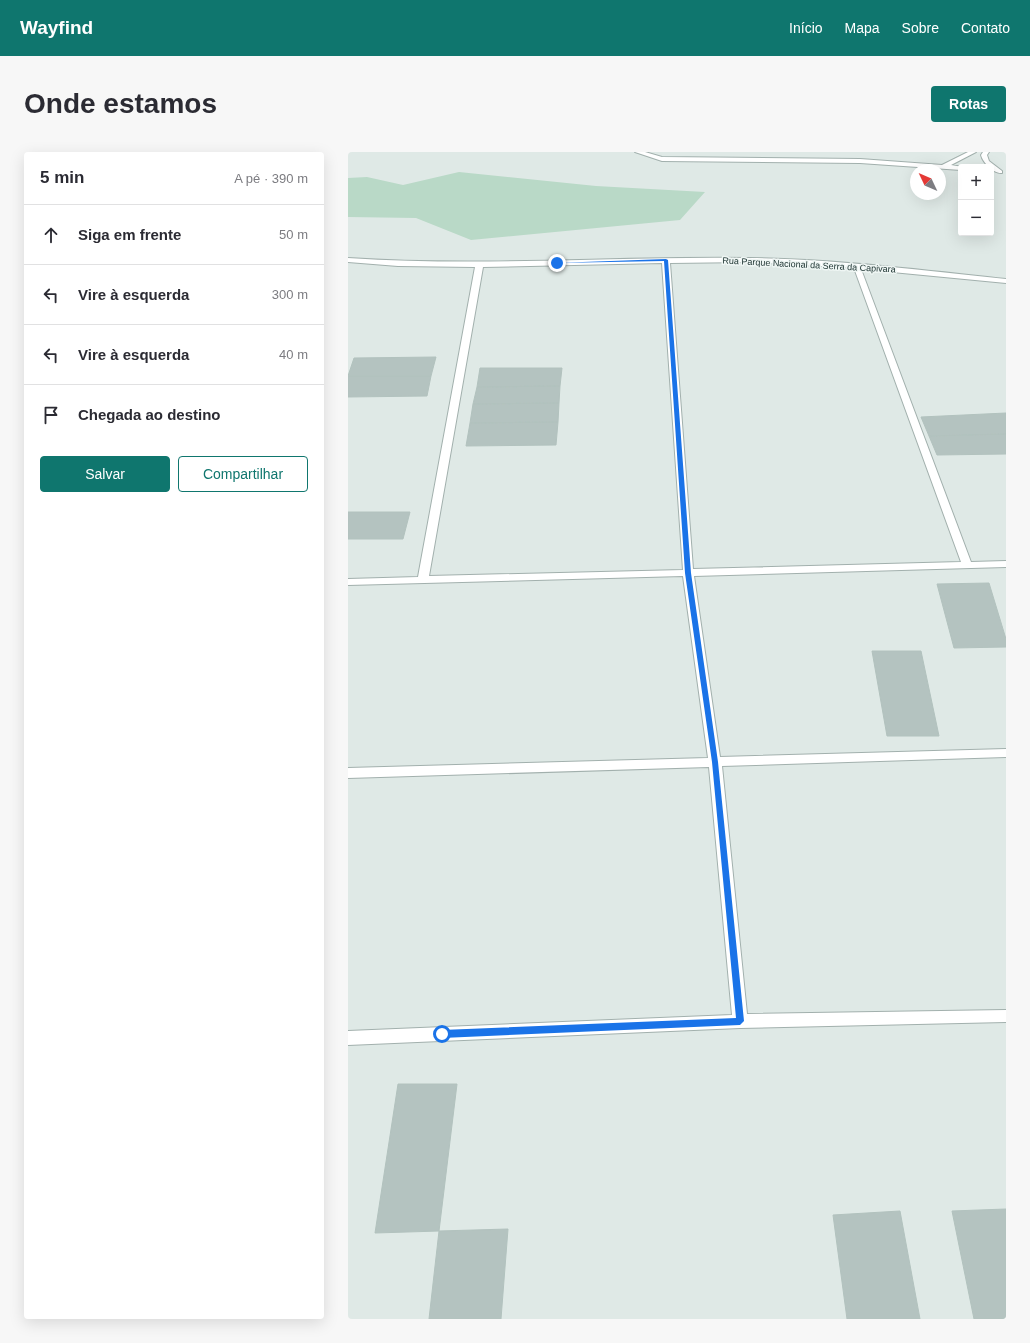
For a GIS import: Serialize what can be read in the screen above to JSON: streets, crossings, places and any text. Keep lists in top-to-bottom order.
{
  "streets": {
    "street": ["Rua Parque Nacional da Serra da Capivara"]
  },
  "north": "top left",
  "page": {
    "header": "Wayfind",
    "nav": [
      "Início",
      "Mapa",
      "Sobre",
      "Contato"
    ],
    "buttons": [
      "Rotas",
      ["Salvar", "Compartilhar"]
    ],
    "title": "Onde estamos",
    "heading": ["5 min", "A pé · 390 m"],
    "map_buttons": ["+", "−"],
    "list": [
      ["Siga em frente", "50 m"],
      ["Vire à esquerda", "300 m"],
      ["Vire à esquerda", "40 m"],
      "Chegada ao destino"
    ]
  }
}
